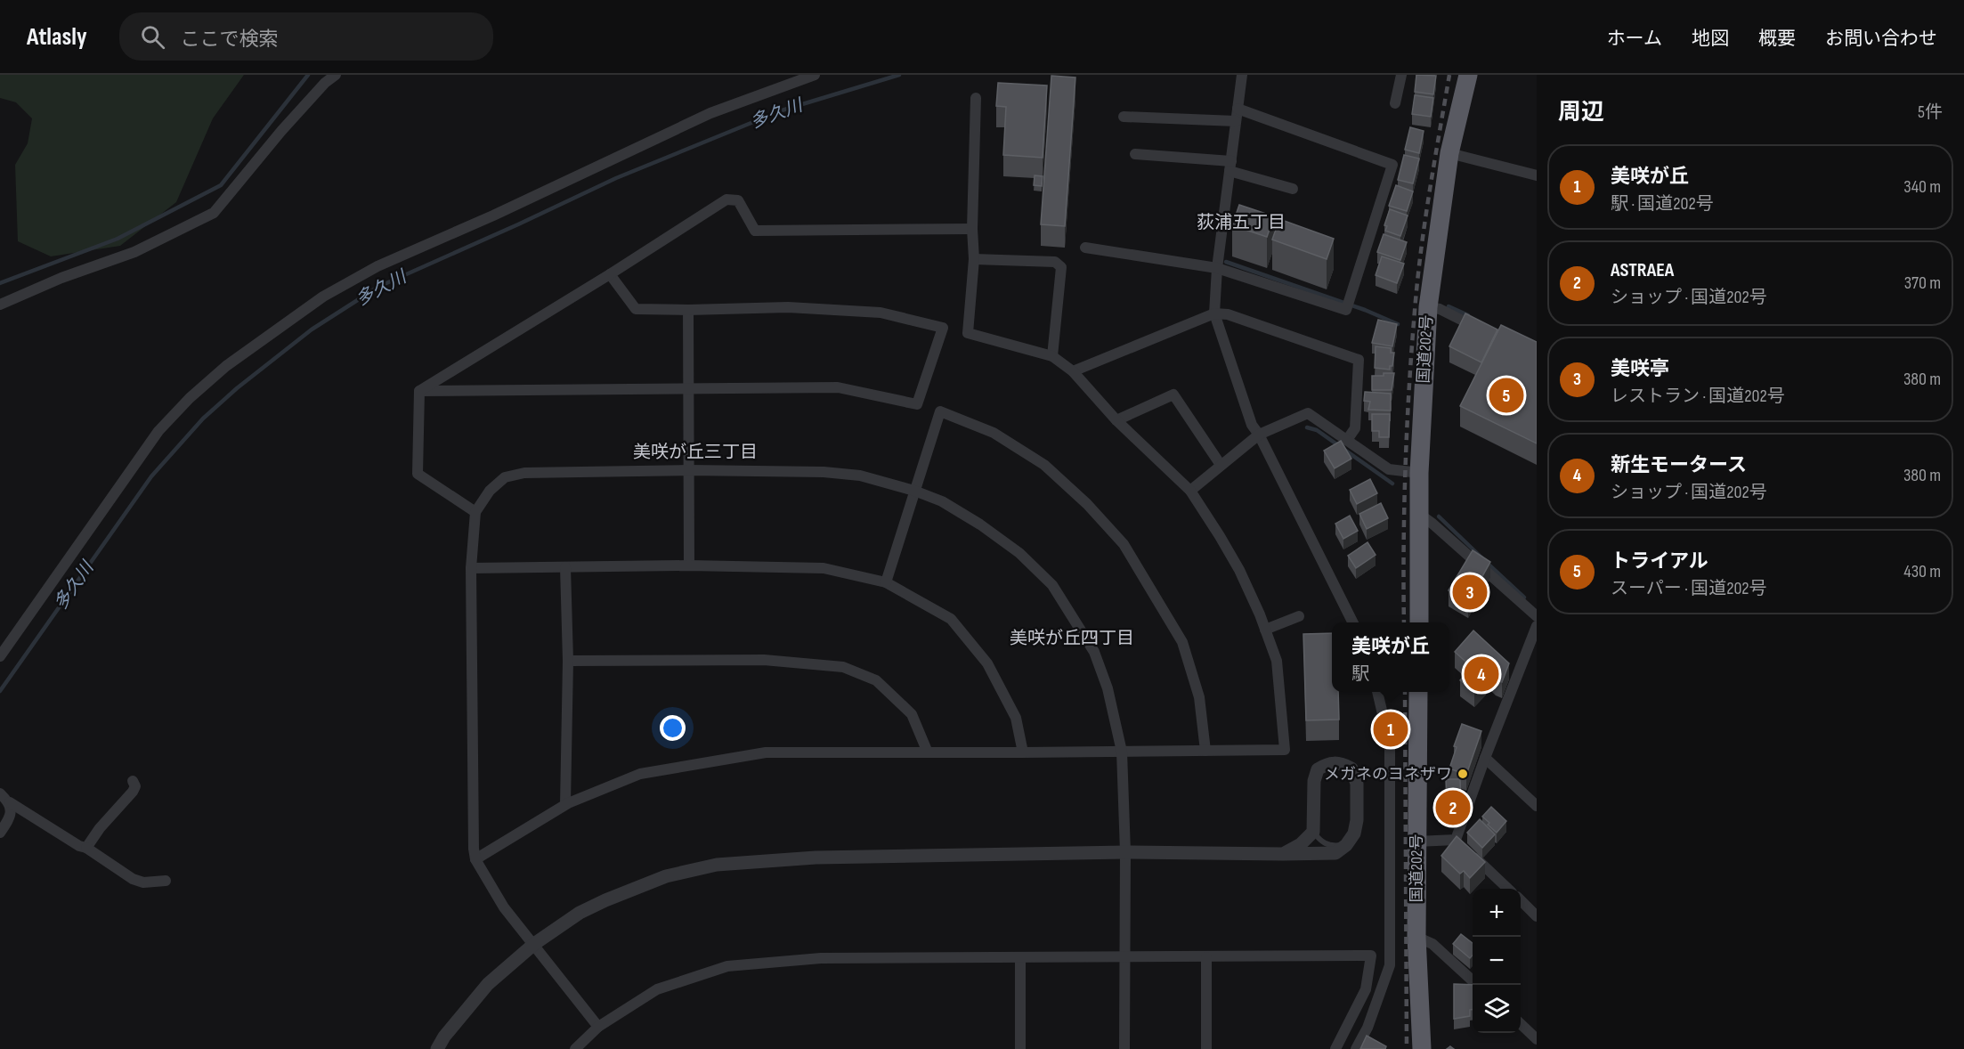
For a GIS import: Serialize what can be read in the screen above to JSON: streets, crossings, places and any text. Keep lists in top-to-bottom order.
{
  "streets": {
    "highway": ["国道202号"]
  },
  "districts": ["荻浦五丁目", "美咲が丘三丁目", "美咲が丘四丁目"],
  "water": ["多久川"],
  "places": ["メガネのヨネザワ"],
  "page": {
    "header": "Atlasly",
    "search": "ここで検索",
    "nav": [
      "ホーム",
      "地図",
      "概要",
      "お問い合わせ"
    ],
    "heading": ["周辺", "5件"],
    "list": [
      {
        "mark": "1",
        "name": "美咲が丘",
        "note": "駅 · 国道202号",
        "value": "340 m"
      },
      {
        "mark": "2",
        "name": "ASTRAEA",
        "note": "ショップ · 国道202号",
        "value": "370 m"
      },
      {
        "mark": "3",
        "name": "美咲亭",
        "note": "レストラン · 国道202号",
        "value": "380 m"
      },
      {
        "mark": "4",
        "name": "新生モータース",
        "note": "ショップ · 国道202号",
        "value": "380 m"
      },
      {
        "mark": "5",
        "name": "トライアル",
        "note": "スーパー · 国道202号",
        "value": "430 m"
      }
    ],
    "pins": [
      "5",
      "3",
      "4",
      "1",
      "2"
    ],
    "popup": ["美咲が丘", "駅"],
    "map_buttons": ["+", "−"]
  }
}
